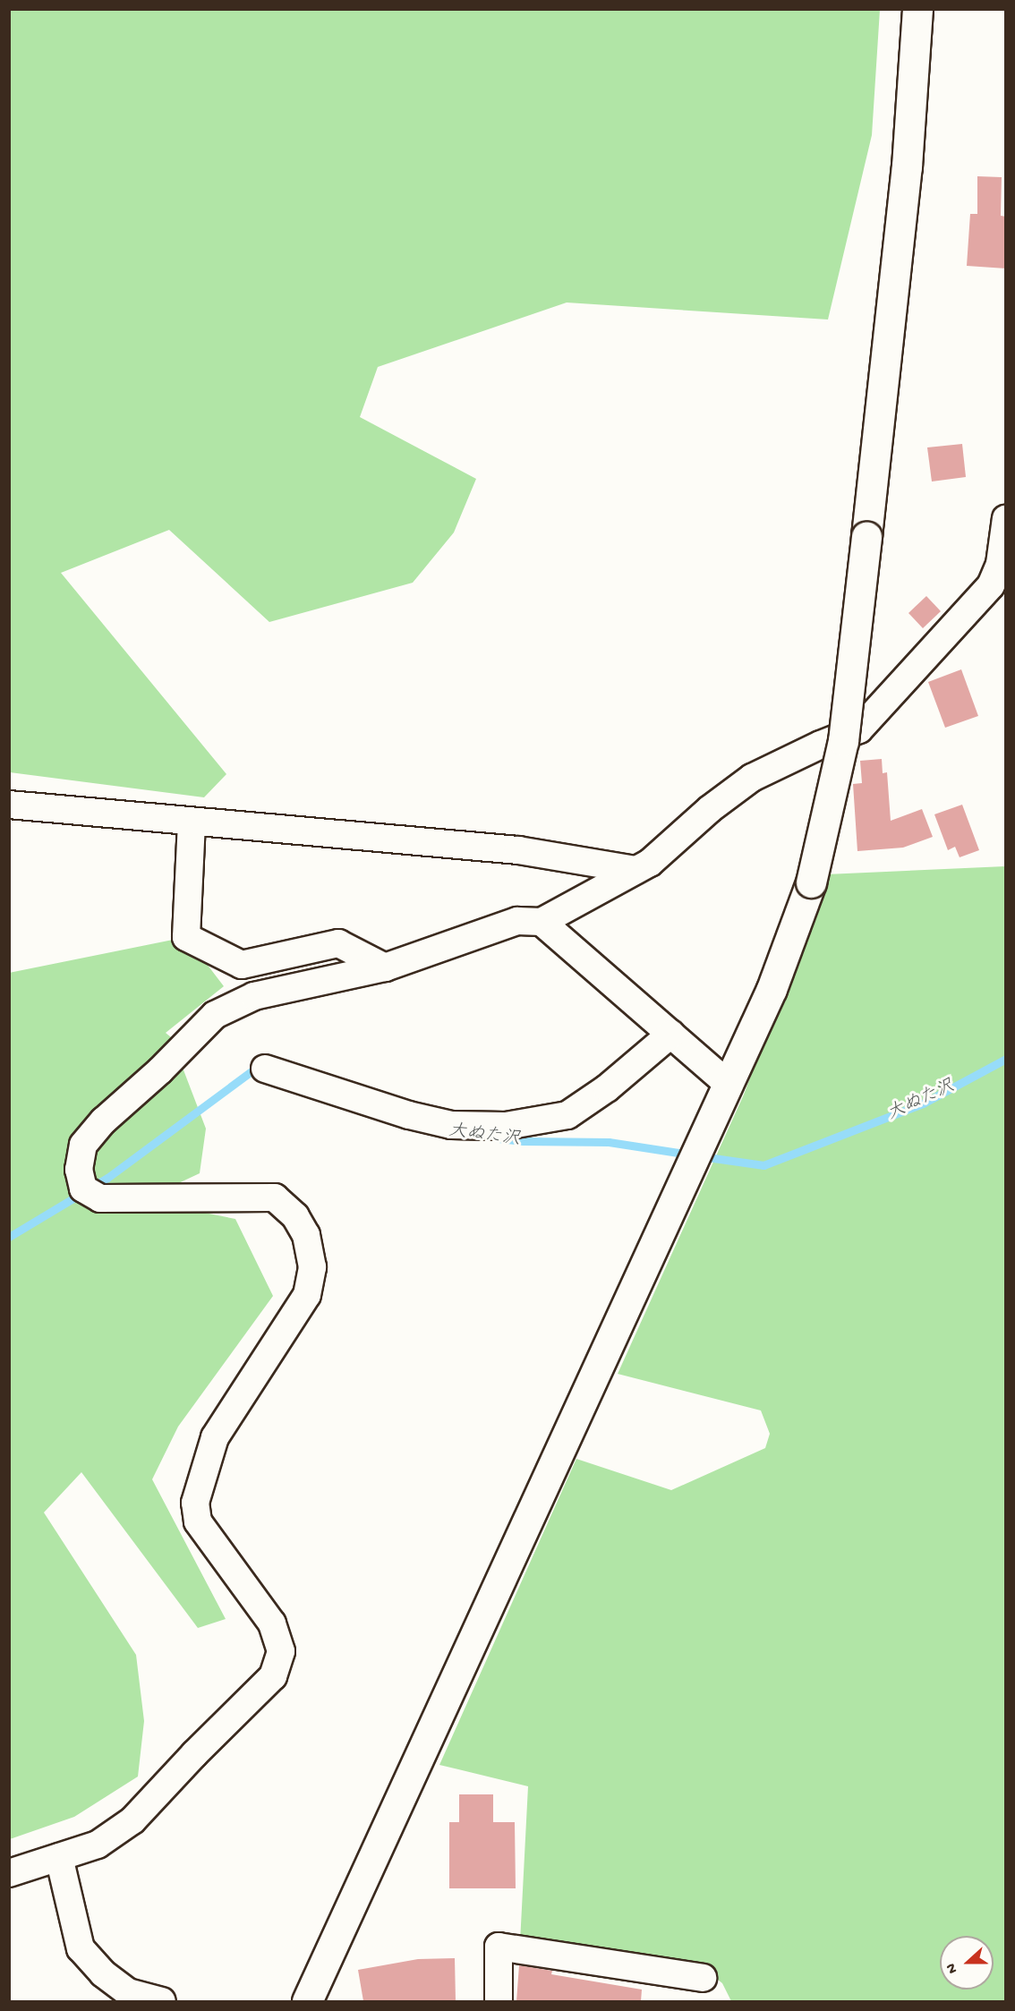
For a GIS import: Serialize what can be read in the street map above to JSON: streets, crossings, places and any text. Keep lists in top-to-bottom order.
{
  "water": ["大ぬた沢"],
  "north": "left"
}
